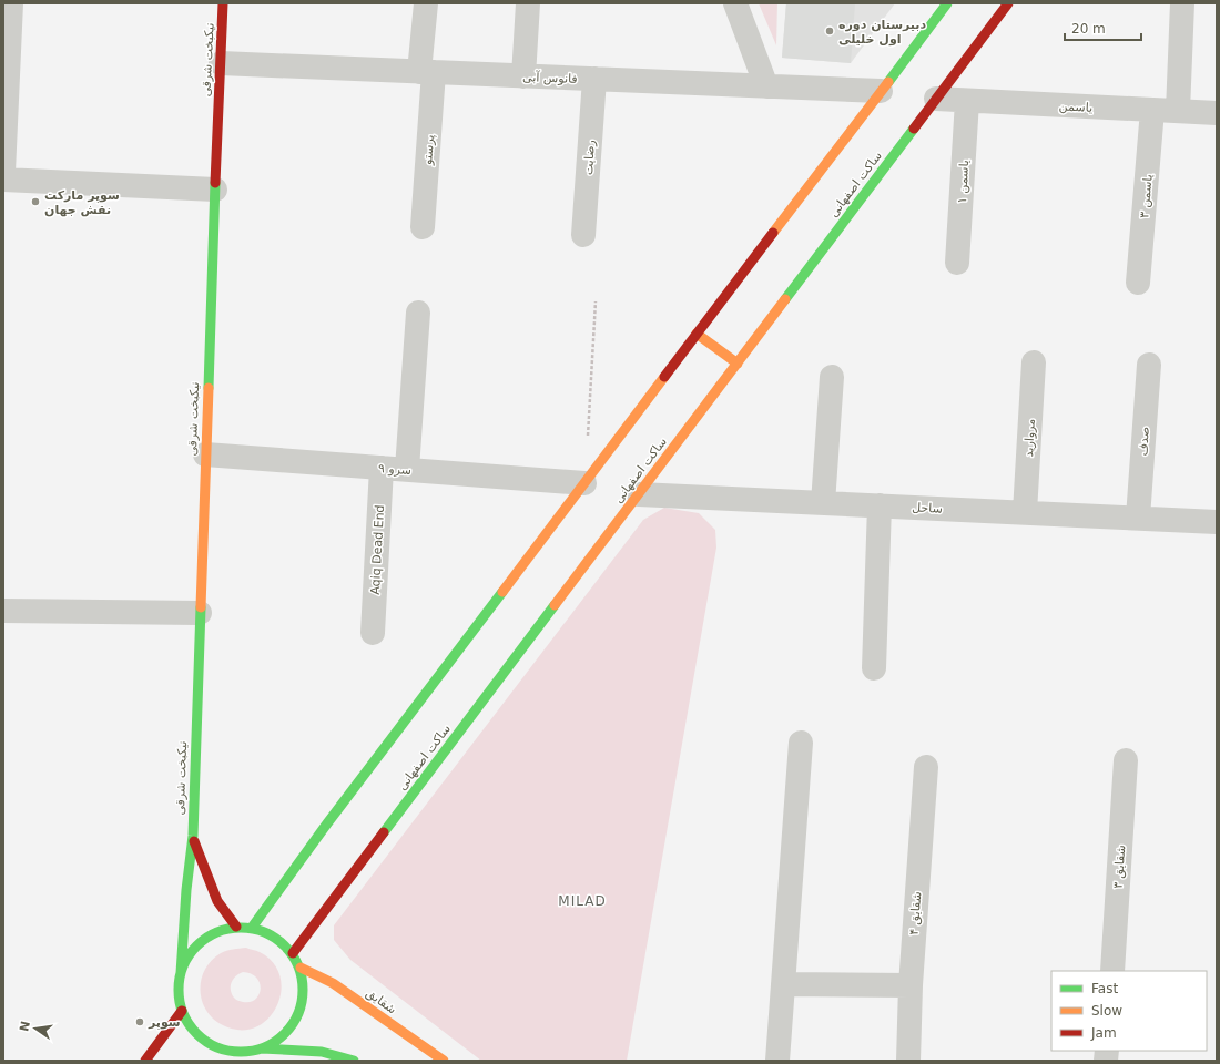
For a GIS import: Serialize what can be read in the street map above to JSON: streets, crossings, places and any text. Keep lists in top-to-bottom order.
{
  "streets": {
    "main road": ["نیکبخت شرقی", "ساکت اصفهانی", "شقایق"],
    "street": [
      "فانوس آبی",
      "یاسمن",
      "پرستو",
      "رضایت",
      "یاسمن ۱",
      "یاسمن ۳",
      "مروارید",
      "صدف",
      "سرو ۹",
      "ساحل",
      "Aqiq Dead End",
      "شقایق ۳",
      "شقایق ۴"
    ]
  },
  "crossings": [
    ["نیکبخت شرقی", "فانوس آبی"],
    ["نیکبخت شرقی", "سرو ۹"],
    ["فانوس آبی", "پرستو"],
    ["فانوس آبی", "رضایت"],
    ["یاسمن", "یاسمن ۱"],
    ["یاسمن", "ساکت اصفهانی"],
    ["یاسمن", "یاسمن ۳"],
    ["ساکت اصفهانی", "ساحل"],
    ["ساکت اصفهانی", "شقایق"],
    ["مروارید", "ساحل"],
    ["صدف", "ساحل"],
    ["سرو ۹", "Aqiq Dead End"]
  ],
  "districts": ["MILAD"],
  "places": ["دبیرستان دوره اول خلیلی", "سوپر مارکت نقش جهان", "سوپر"],
  "legend": ["Fast", "Slow", "Jam"],
  "scale_bar": "20 m",
  "north": "left"
}
